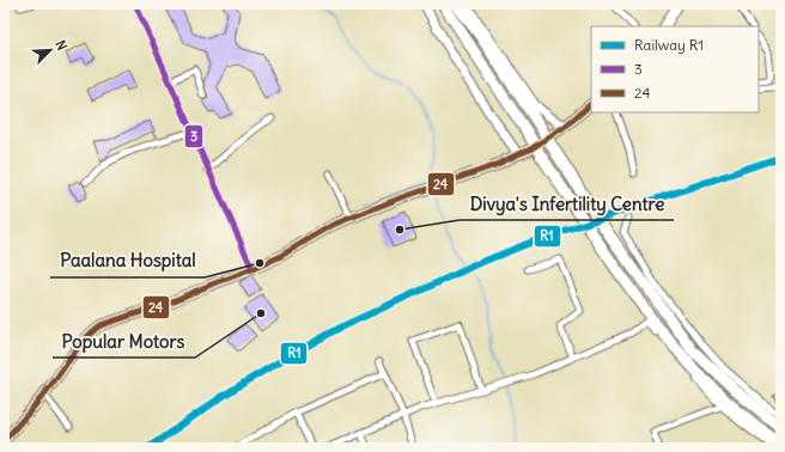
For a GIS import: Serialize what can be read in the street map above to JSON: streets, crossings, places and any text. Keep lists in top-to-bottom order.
{
  "places": ["Divya's Infertility Centre", "Paalana Hospital", "Popular Motors"],
  "lines": ["transit line 3", "transit line 24", "rail line R1"],
  "legend": ["Railway R1", "3", "24"],
  "north": "top right"
}
